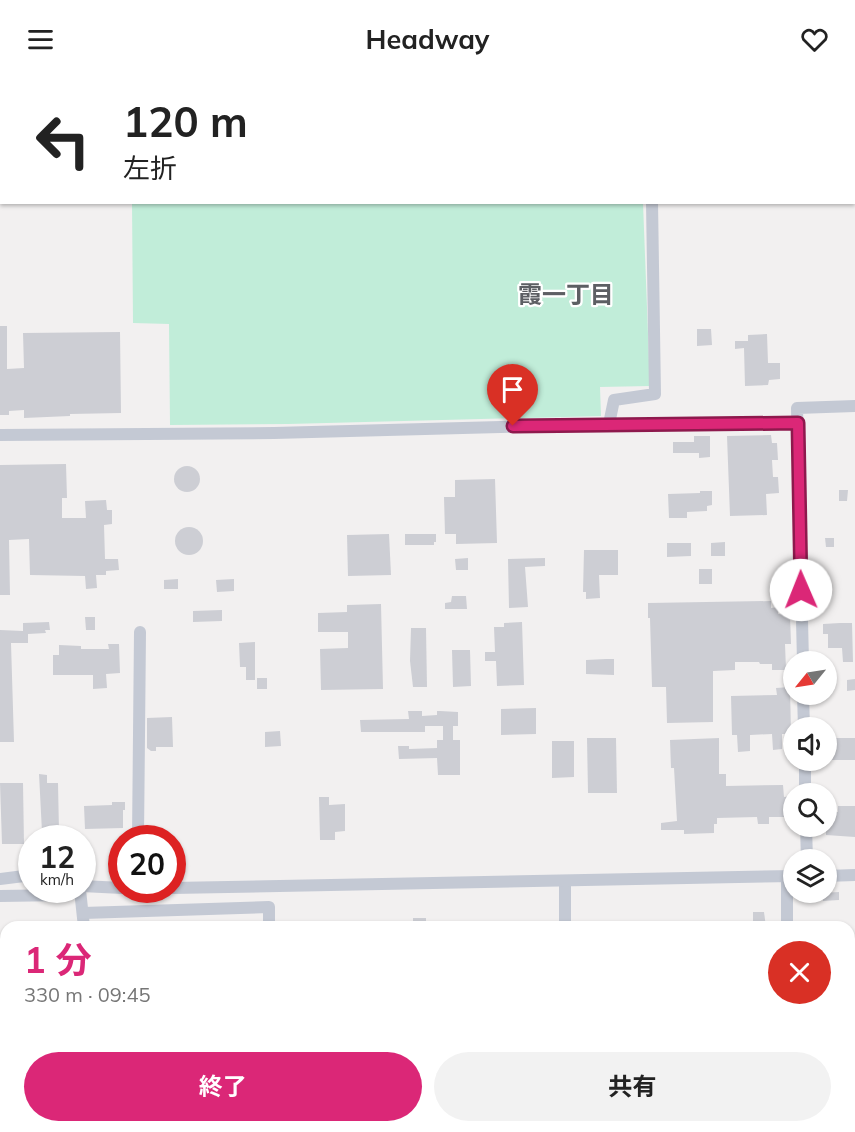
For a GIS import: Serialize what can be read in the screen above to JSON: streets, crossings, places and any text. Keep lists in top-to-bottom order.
{
  "districts": ["霞一丁目"],
  "north": "bottom left",
  "page": {
    "header": "Headway",
    "turn": ["120 m", "左折"],
    "speed": "12 km/h",
    "limit": "20",
    "heading": ["1 分", "330 m · 09:45"],
    "buttons": ["終了", "共有"]
  }
}
